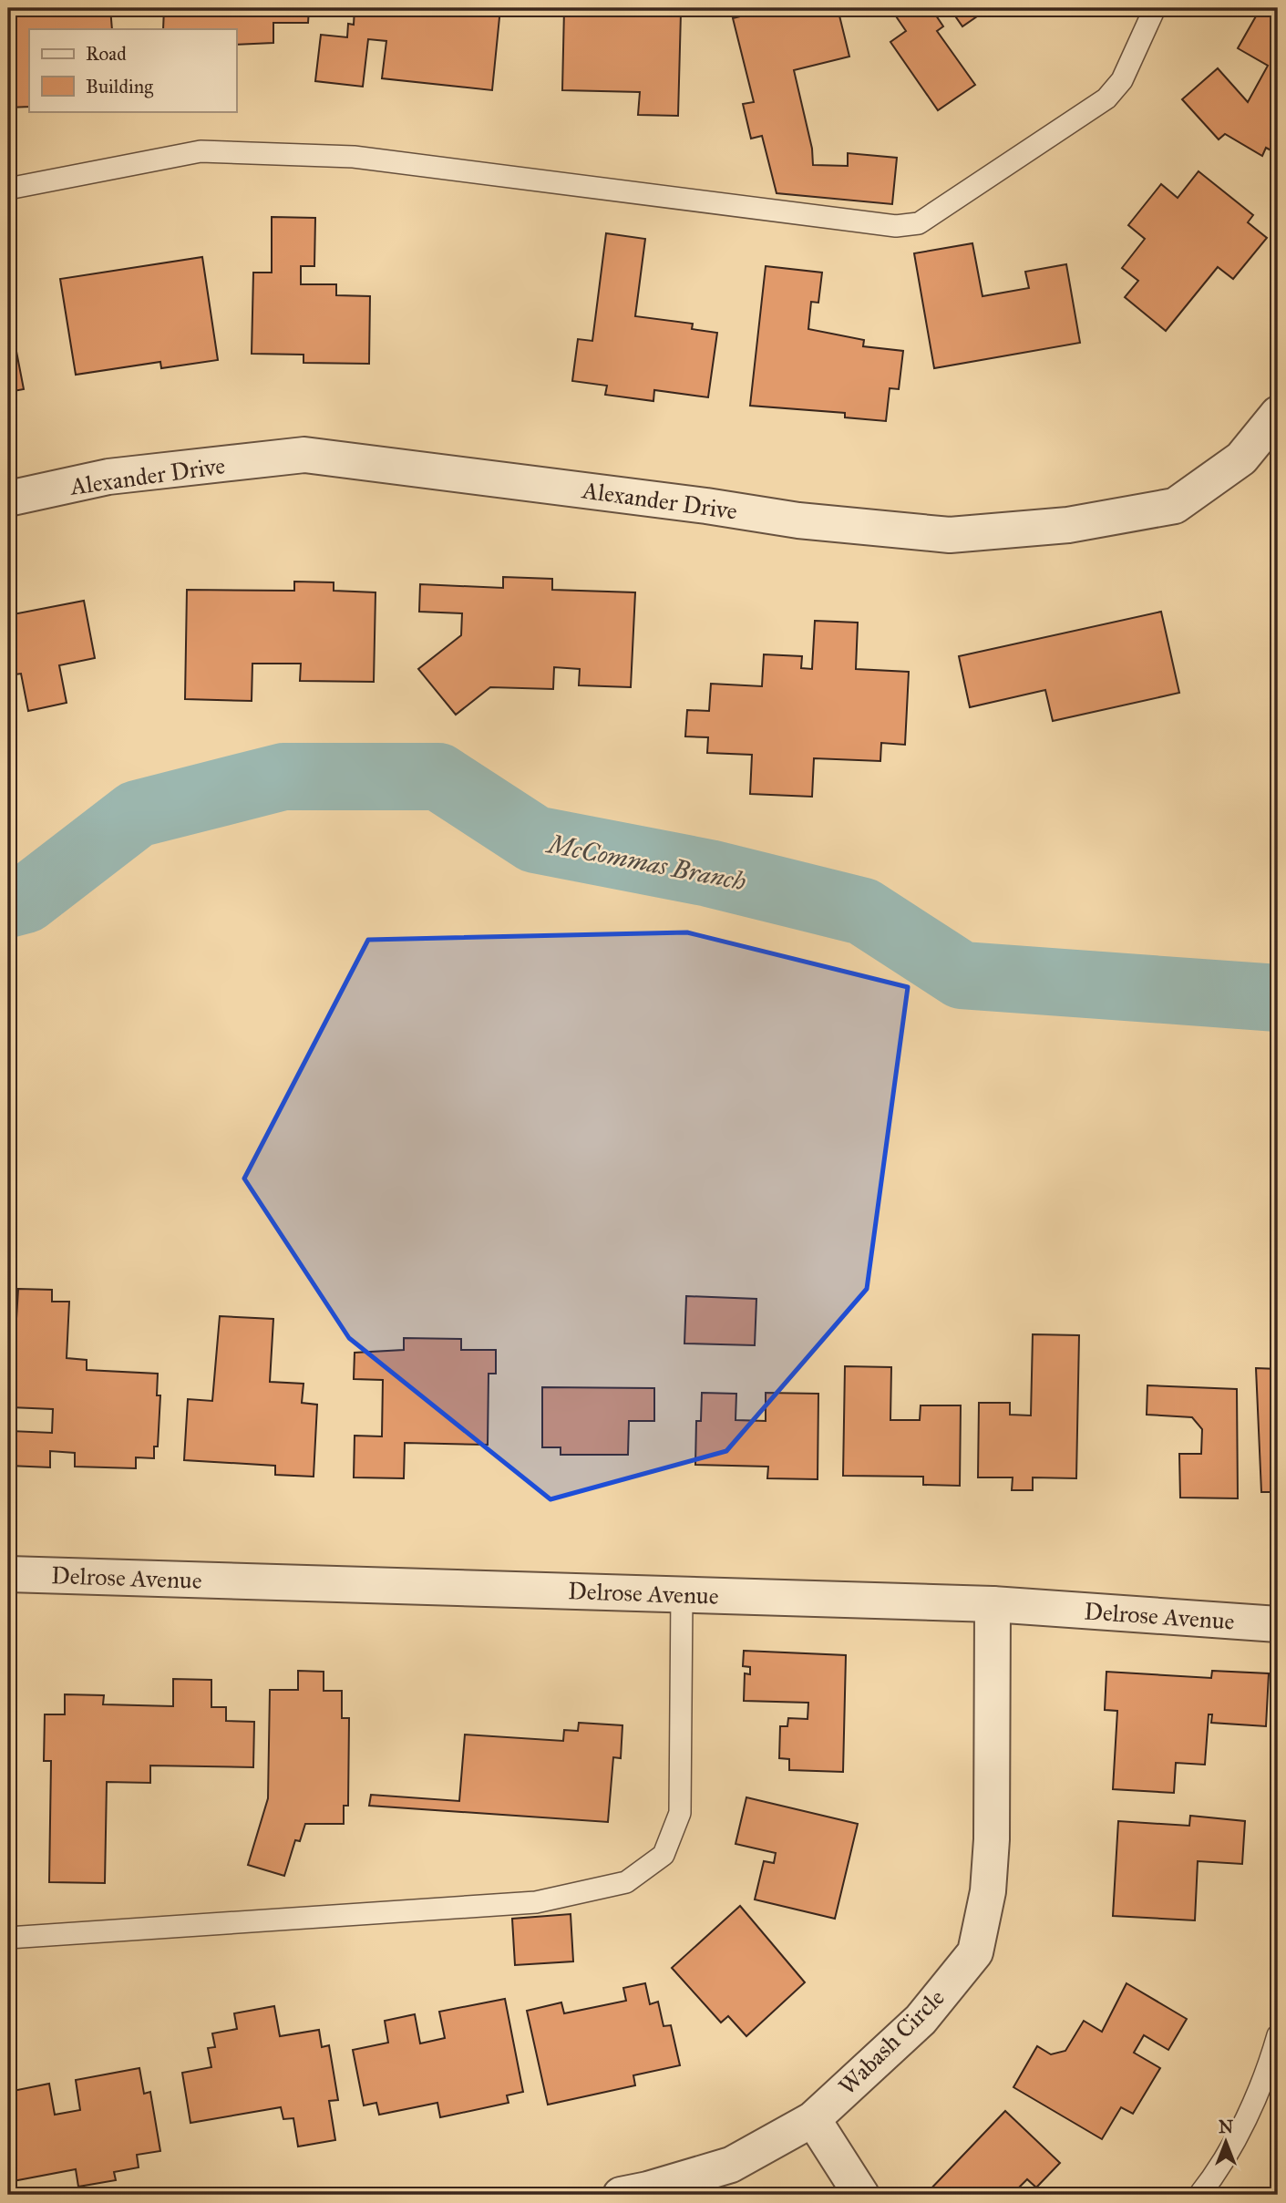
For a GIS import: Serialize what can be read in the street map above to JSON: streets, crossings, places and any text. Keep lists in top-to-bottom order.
{
  "streets": {
    "street": ["Alexander Drive", "Delrose Avenue", "Wabash Circle"]
  },
  "crossings": [
    ["Delrose Avenue", "Wabash Circle"]
  ],
  "water": ["McCommas Branch"],
  "legend": ["Road", "Building"],
  "north": "top"
}
